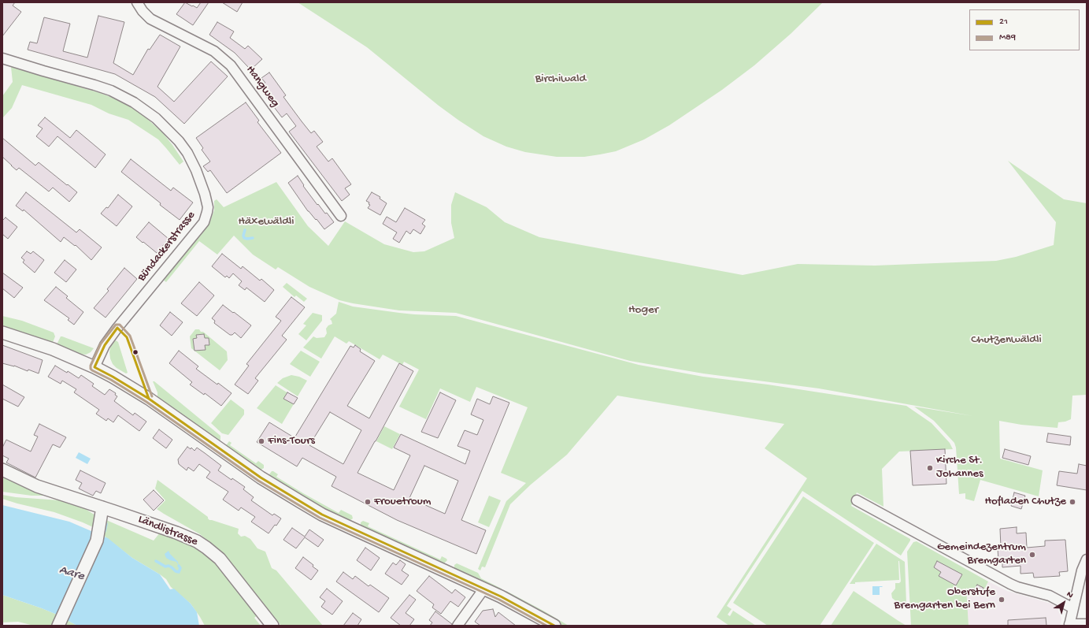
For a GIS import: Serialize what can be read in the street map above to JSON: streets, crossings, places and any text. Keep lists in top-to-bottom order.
{
  "streets": {
    "street": ["Hangweg", "Bündackerstrasse", "Ländlistrasse"]
  },
  "water": ["Aare"],
  "parks": [
    "Birchiwald",
    "Häxewäldli",
    "Hoger",
    "Chutzenwäldli"
  ],
  "places": [
    "Fins-Tours",
    "Kirche St. Johannes",
    "Frouetroum",
    "Hofladen Chutze",
    "Gemeindezentrum Bremgarten",
    "Oberstufe Bremgarten bei Bern"
  ],
  "lines": ["transit line M89", "transit line 21"],
  "legend": ["21", "M89"],
  "north": "top right"
}
